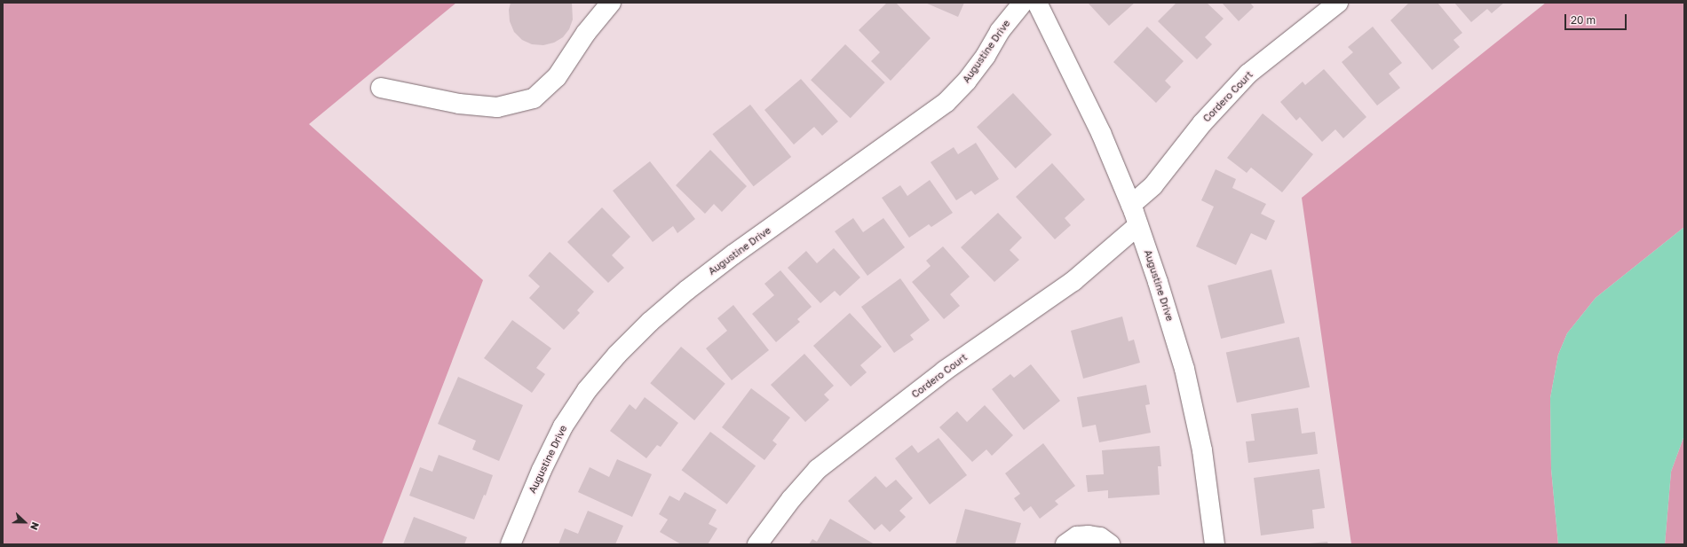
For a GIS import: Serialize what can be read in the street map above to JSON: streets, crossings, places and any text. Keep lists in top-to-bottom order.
{
  "streets": {
    "street": ["Augustine Drive", "Cordero Court"]
  },
  "crossings": [
    ["Augustine Drive", "Cordero Court"]
  ],
  "scale_bar": "20 m",
  "north": "right"
}
